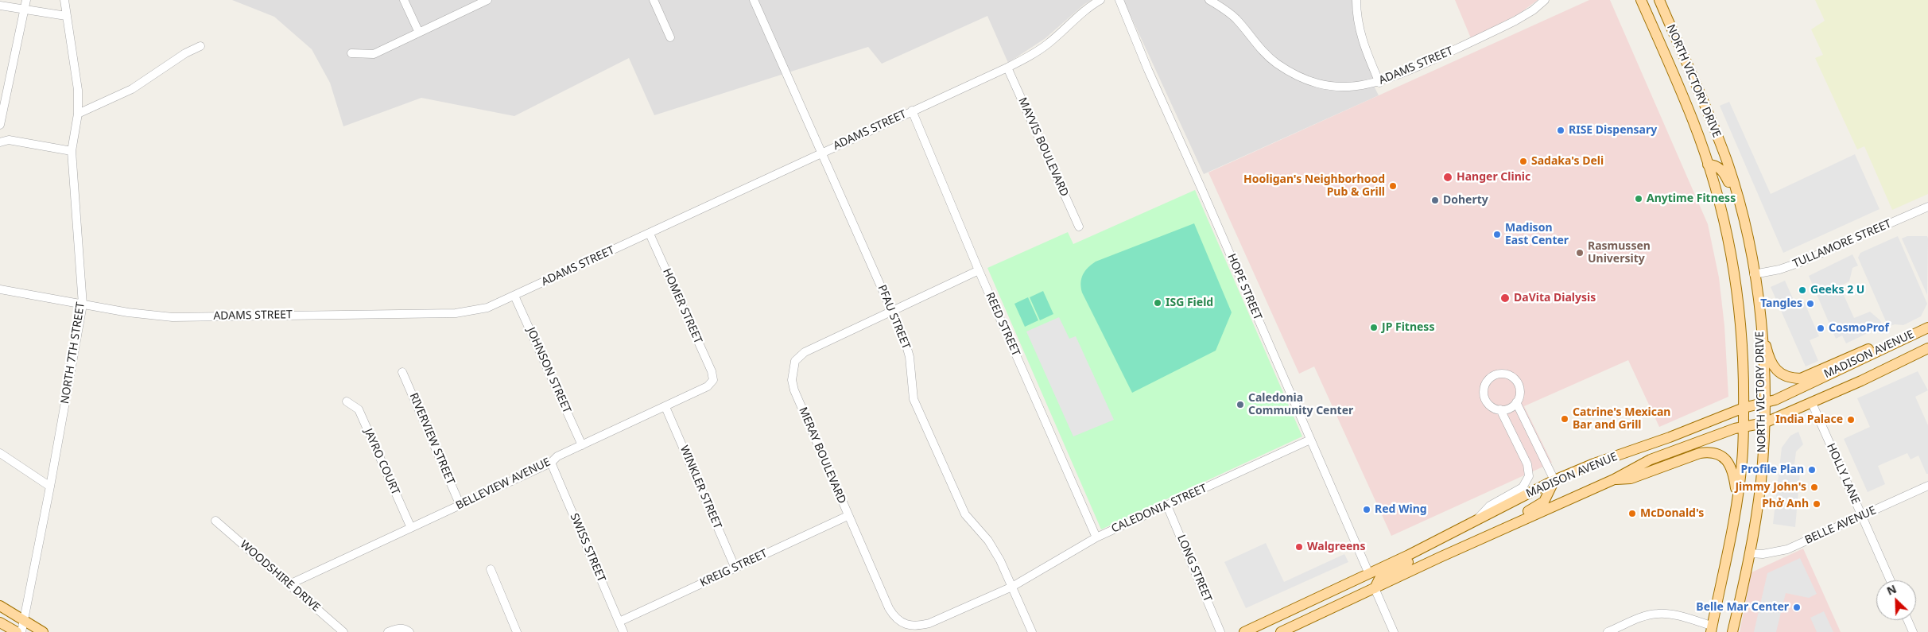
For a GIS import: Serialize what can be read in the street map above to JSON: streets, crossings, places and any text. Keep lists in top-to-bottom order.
{
  "streets": {
    "main road": ["NORTH VICTORY DRIVE", "MADISON AVENUE"],
    "street": [
      "ADAMS STREET",
      "MAYVIS BOULEVARD",
      "TULLAMORE STREET",
      "HOPE STREET",
      "HOMER STREET",
      "PFAU STREET",
      "REED STREET",
      "NORTH 7TH STREET",
      "JOHNSON STREET",
      "RIVERVIEW STREET",
      "MERAY BOULEVARD",
      "JAYRO COURT",
      "HOLLY LANE",
      "BELLEVIEW AVENUE",
      "WINKLER STREET",
      "CALEDONIA STREET",
      "BELLE AVENUE",
      "SWISS STREET",
      "KREIG STREET",
      "LONG STREET",
      "WOODSHIRE DRIVE"
    ]
  },
  "crossings": [
    ["ADAMS STREET", "MAYVIS BOULEVARD"],
    ["ADAMS STREET", "HOMER STREET"],
    ["ADAMS STREET", "PFAU STREET"],
    ["ADAMS STREET", "REED STREET"],
    ["ADAMS STREET", "NORTH 7TH STREET"],
    ["ADAMS STREET", "JOHNSON STREET"],
    ["NORTH VICTORY DRIVE", "TULLAMORE STREET"],
    ["NORTH VICTORY DRIVE", "MADISON AVENUE"],
    ["NORTH VICTORY DRIVE", "BELLE AVENUE"],
    ["HOPE STREET", "MADISON AVENUE"],
    ["HOPE STREET", "CALEDONIA STREET"],
    ["HOMER STREET", "BELLEVIEW AVENUE"],
    ["PFAU STREET", "MERAY BOULEVARD"],
    ["PFAU STREET", "CALEDONIA STREET"],
    ["REED STREET", "MERAY BOULEVARD"],
    ["REED STREET", "CALEDONIA STREET"],
    ["MADISON AVENUE", "HOLLY LANE"],
    ["JOHNSON STREET", "BELLEVIEW AVENUE"],
    ["RIVERVIEW STREET", "BELLEVIEW AVENUE"],
    ["MERAY BOULEVARD", "CALEDONIA STREET"],
    ["MERAY BOULEVARD", "KREIG STREET"],
    ["JAYRO COURT", "BELLEVIEW AVENUE"],
    ["HOLLY LANE", "BELLE AVENUE"],
    ["BELLEVIEW AVENUE", "WINKLER STREET"],
    ["BELLEVIEW AVENUE", "SWISS STREET"],
    ["BELLEVIEW AVENUE", "WOODSHIRE DRIVE"],
    ["WINKLER STREET", "KREIG STREET"],
    ["CALEDONIA STREET", "LONG STREET"],
    ["SWISS STREET", "KREIG STREET"]
  ],
  "places": [
    "RISE Dispensary",
    "Sadaka's Deli",
    "Hanger Clinic",
    "Hooligan's Neighborhood Pub & Grill",
    "Anytime Fitness",
    "Doherty",
    "Madison East Center",
    "Rasmussen University",
    "Geeks 2 U",
    "DaVita Dialysis",
    "ISG Field",
    "Tangles",
    "JP Fitness",
    "CosmoProf",
    "Caledonia Community Center",
    "Catrine's Mexican Bar and Grill",
    "India Palace",
    "Profile Plan",
    "Jimmy John's",
    "Phở Anh",
    "Red Wing",
    "McDonald's",
    "Walgreens",
    "Belle Mar Center"
  ],
  "north": "top left"
}
